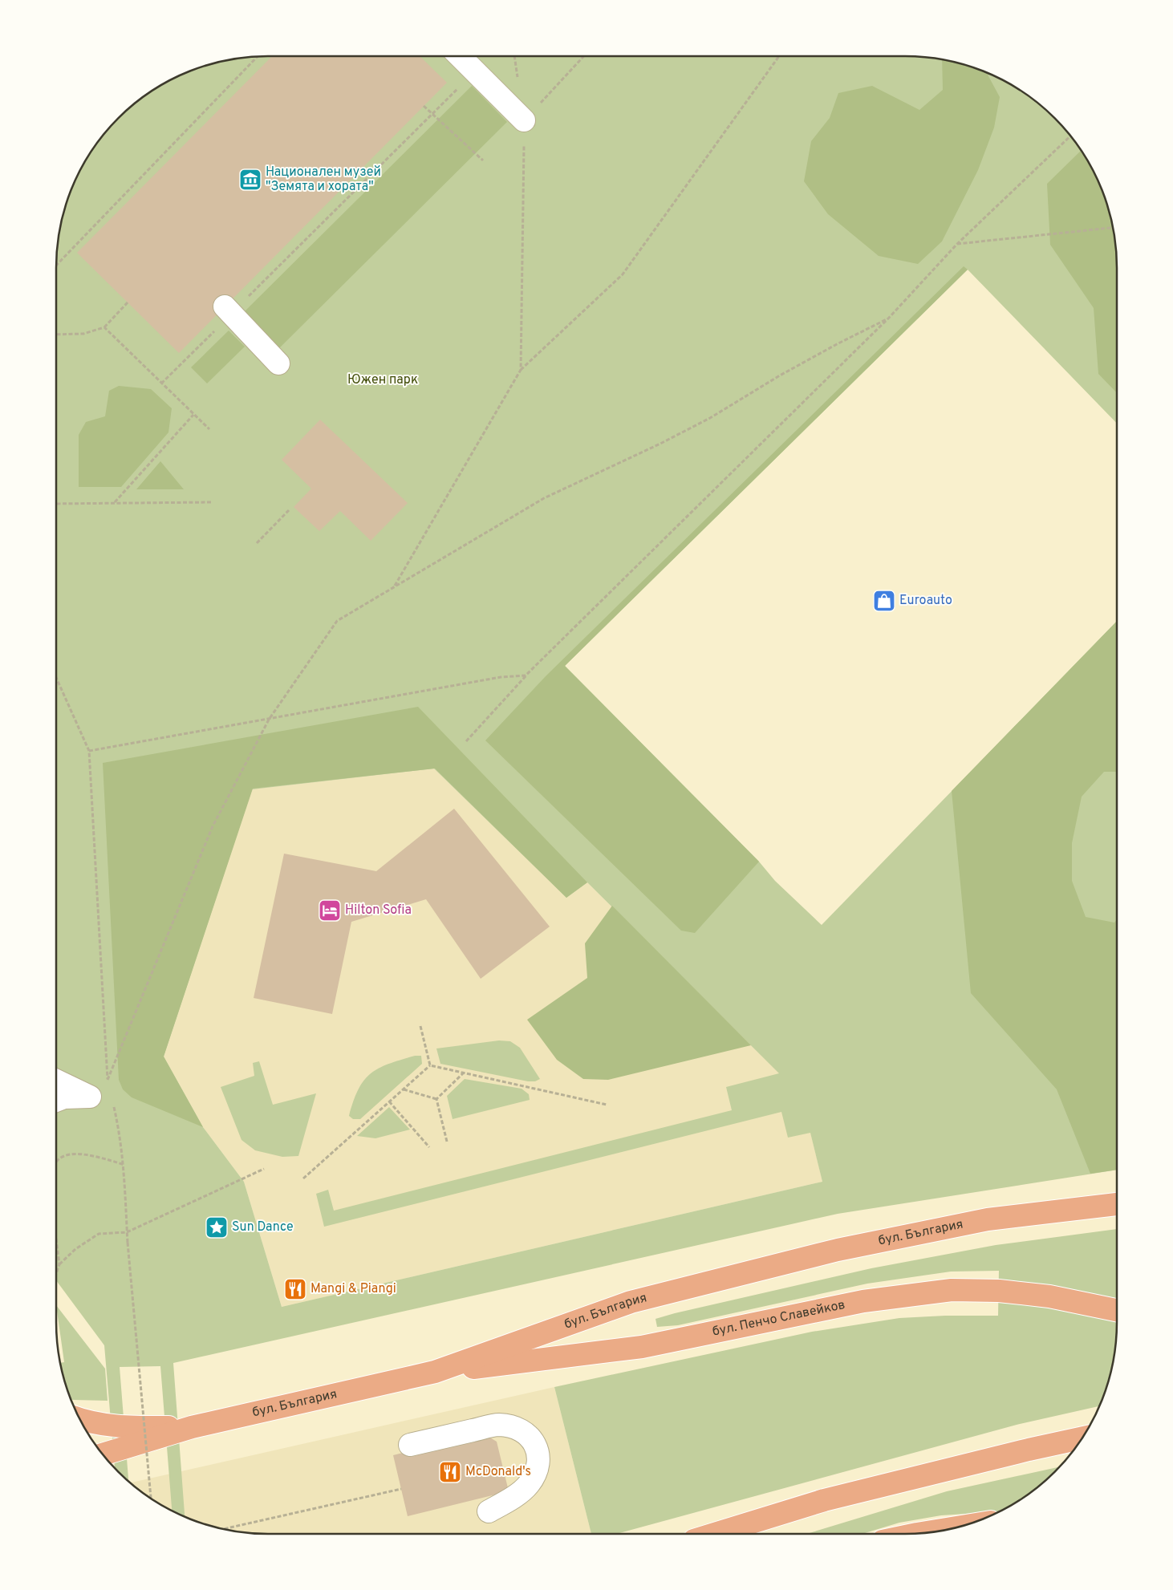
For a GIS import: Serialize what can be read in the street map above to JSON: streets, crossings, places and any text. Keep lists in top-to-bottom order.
{
  "streets": {
    "main road": ["бул. България", "бул. Пенчо Славейков"]
  },
  "crossings": [
    ["бул. България", "бул. Пенчо Славейков"]
  ],
  "parks": ["Южен парк"],
  "places": {
    "museum": ["Национален музей \"Земята и хората\""],
    "shop": ["Euroauto"],
    "hotel": ["Hilton Sofia"],
    "place": ["Sun Dance"],
    "restaurant": ["Mangi & Piangi", "McDonald's"]
  }
}
